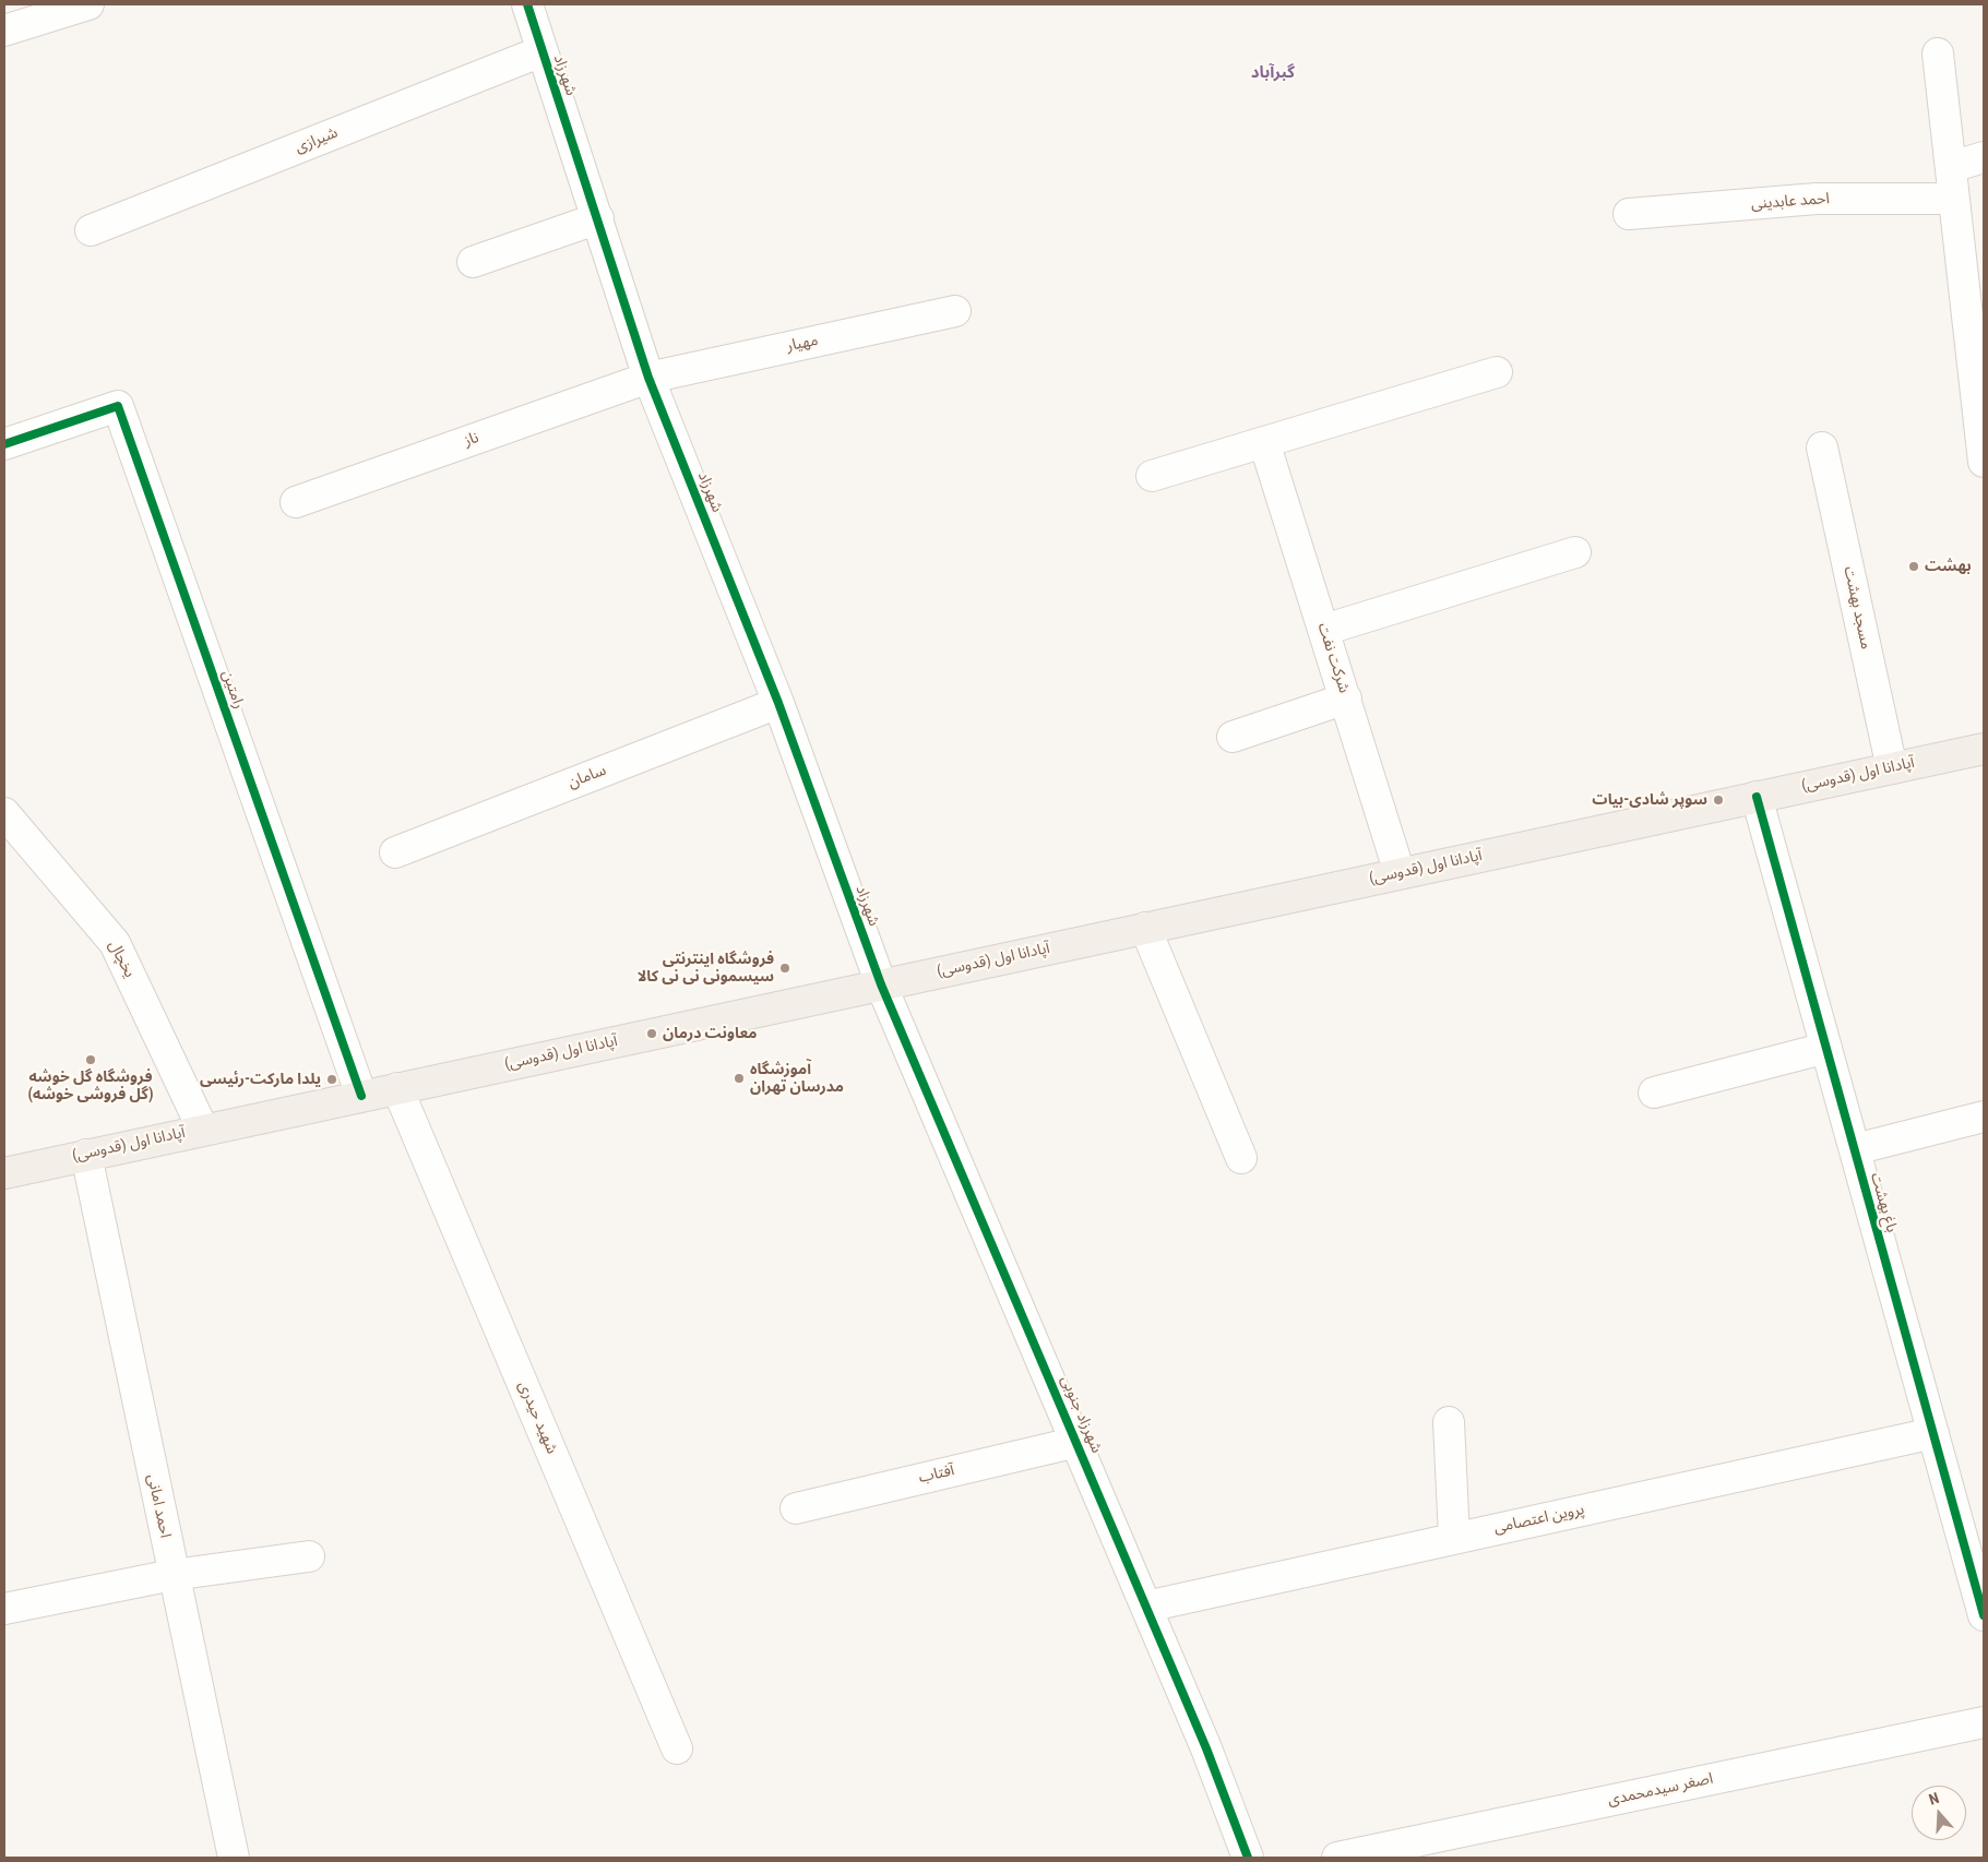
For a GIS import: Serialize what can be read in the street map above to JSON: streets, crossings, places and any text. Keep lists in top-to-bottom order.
{
  "streets": {
    "main road": ["آپادانا اول (قدوسی)"],
    "street": [
      "شهرزاد",
      "شیرازی",
      "احمد عابدینی",
      "مهیار",
      "ناز",
      "مسجد بهشت",
      "شرکت نفت",
      "رامتین",
      "سامان",
      "یخچال",
      "باغ بهشت",
      "شهرزاد جنوبی",
      "شهید حیدری",
      "آفتاب",
      "احمد امانی",
      "پروین اعتصامی",
      "اصغر سیدمحمدی"
    ]
  },
  "crossings": [
    ["شهرزاد", "شیرازی"],
    ["شهرزاد", "مهیار"],
    ["شهرزاد", "ناز"],
    ["شهرزاد", "آپادانا اول (قدوسی)"],
    ["شهرزاد", "سامان"],
    ["شهرزاد", "شهرزاد جنوبی"],
    ["مهیار", "ناز"],
    ["مسجد بهشت", "آپادانا اول (قدوسی)"],
    ["شرکت نفت", "آپادانا اول (قدوسی)"],
    ["رامتین", "آپادانا اول (قدوسی)"],
    ["آپادانا اول (قدوسی)", "یخچال"],
    ["آپادانا اول (قدوسی)", "باغ بهشت"],
    ["آپادانا اول (قدوسی)", "شهرزاد جنوبی"],
    ["آپادانا اول (قدوسی)", "شهید حیدری"],
    ["آپادانا اول (قدوسی)", "احمد امانی"],
    ["باغ بهشت", "پروین اعتصامی"],
    ["شهرزاد جنوبی", "آفتاب"],
    ["شهرزاد جنوبی", "پروین اعتصامی"]
  ],
  "districts": ["گبرآباد"],
  "places": [
    "بهشت",
    "سوپر شادی-بیات",
    "فروشگاه اینترنتی سیسمونی نی نی کالا",
    "معاونت درمان",
    "فروشگاه گل خوشه (گل فروشی خوشه)",
    "آموزشگاه مدرسان تهران",
    "یلدا مارکت-رئیسی"
  ],
  "north": "top"
}
